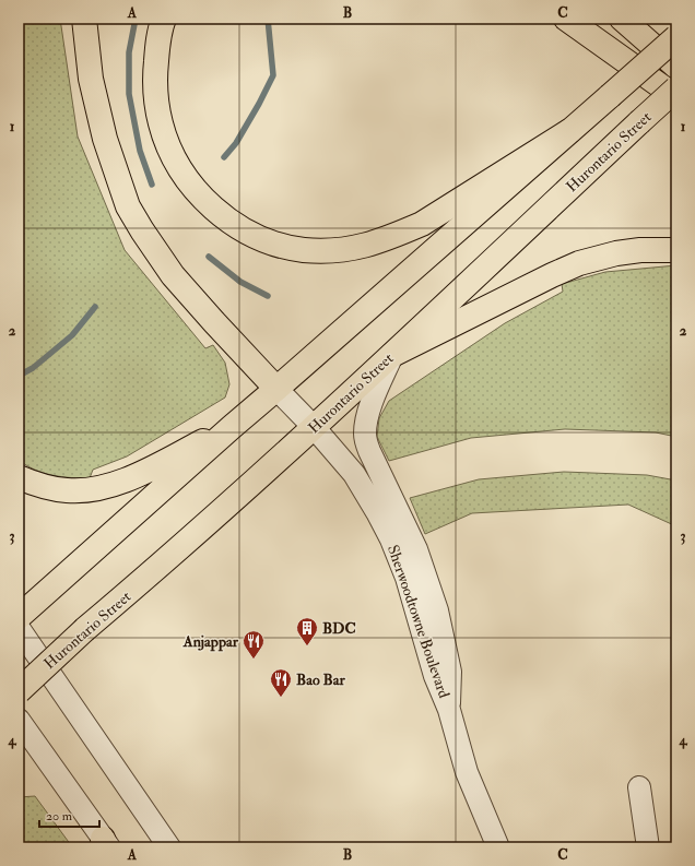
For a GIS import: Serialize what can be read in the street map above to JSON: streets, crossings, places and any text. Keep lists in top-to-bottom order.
{
  "streets": {
    "main road": ["Hurontario Street"],
    "street": ["Sherwoodtowne Boulevard"]
  },
  "crossings": [
    ["Hurontario Street", "Sherwoodtowne Boulevard"]
  ],
  "places": {
    "building": ["BDC"],
    "restaurant": ["Anjappar", "Bao Bar"]
  },
  "scale_bar": "20 m",
  "grid": {
    "columns": ["A", "B", "C"],
    "rows": [
      "1",
      "2",
      "3",
      "4"
    ]
  }
}
